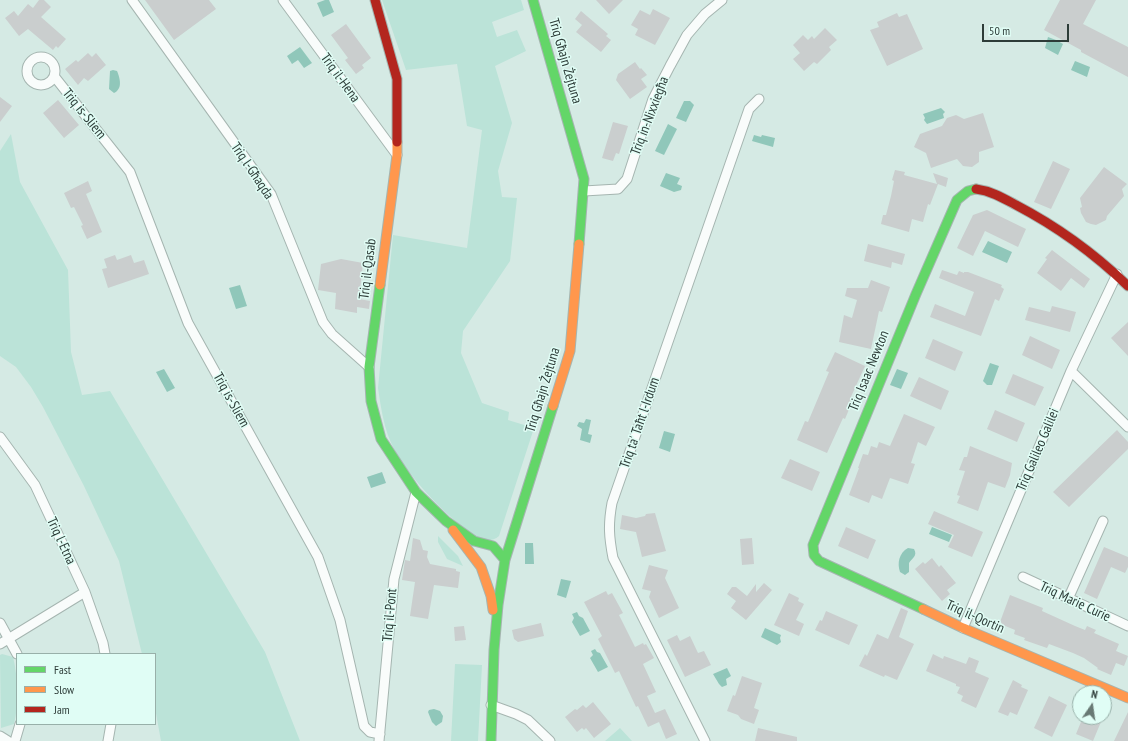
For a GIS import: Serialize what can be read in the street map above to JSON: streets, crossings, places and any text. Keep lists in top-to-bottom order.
{
  "streets": {
    "street": [
      "Triq Għajn Żejtuna",
      "Triq il-Hena",
      "Triq is-Sliem",
      "Triq in-Nixxiegħa",
      "Triq l-Għaqda",
      "Triq il-Qasab",
      "Triq Isaac Newton",
      "Triq ta' Taħt l-Irdum",
      "Triq Galileo Galilei",
      "Triq l-Etna",
      "Triq Marie Curie",
      "Triq il-Pont",
      "Triq il-Qortin"
    ]
  },
  "crossings": [
    ["Triq Għajn Żejtuna", "Triq in-Nixxiegħa"],
    ["Triq Għajn Żejtuna", "Triq il-Qasab"],
    ["Triq il-Hena", "Triq il-Qasab"],
    ["Triq is-Sliem", "Triq il-Pont"],
    ["Triq l-Għaqda", "Triq il-Qasab"],
    ["Triq il-Qasab", "Triq il-Pont"],
    ["Triq Isaac Newton", "Triq Galileo Galilei"],
    ["Triq Isaac Newton", "Triq il-Qortin"],
    ["Triq Galileo Galilei", "Triq il-Qortin"]
  ],
  "legend": ["Fast", "Slow", "Jam"],
  "scale_bar": "50 m",
  "north": "top"
}
